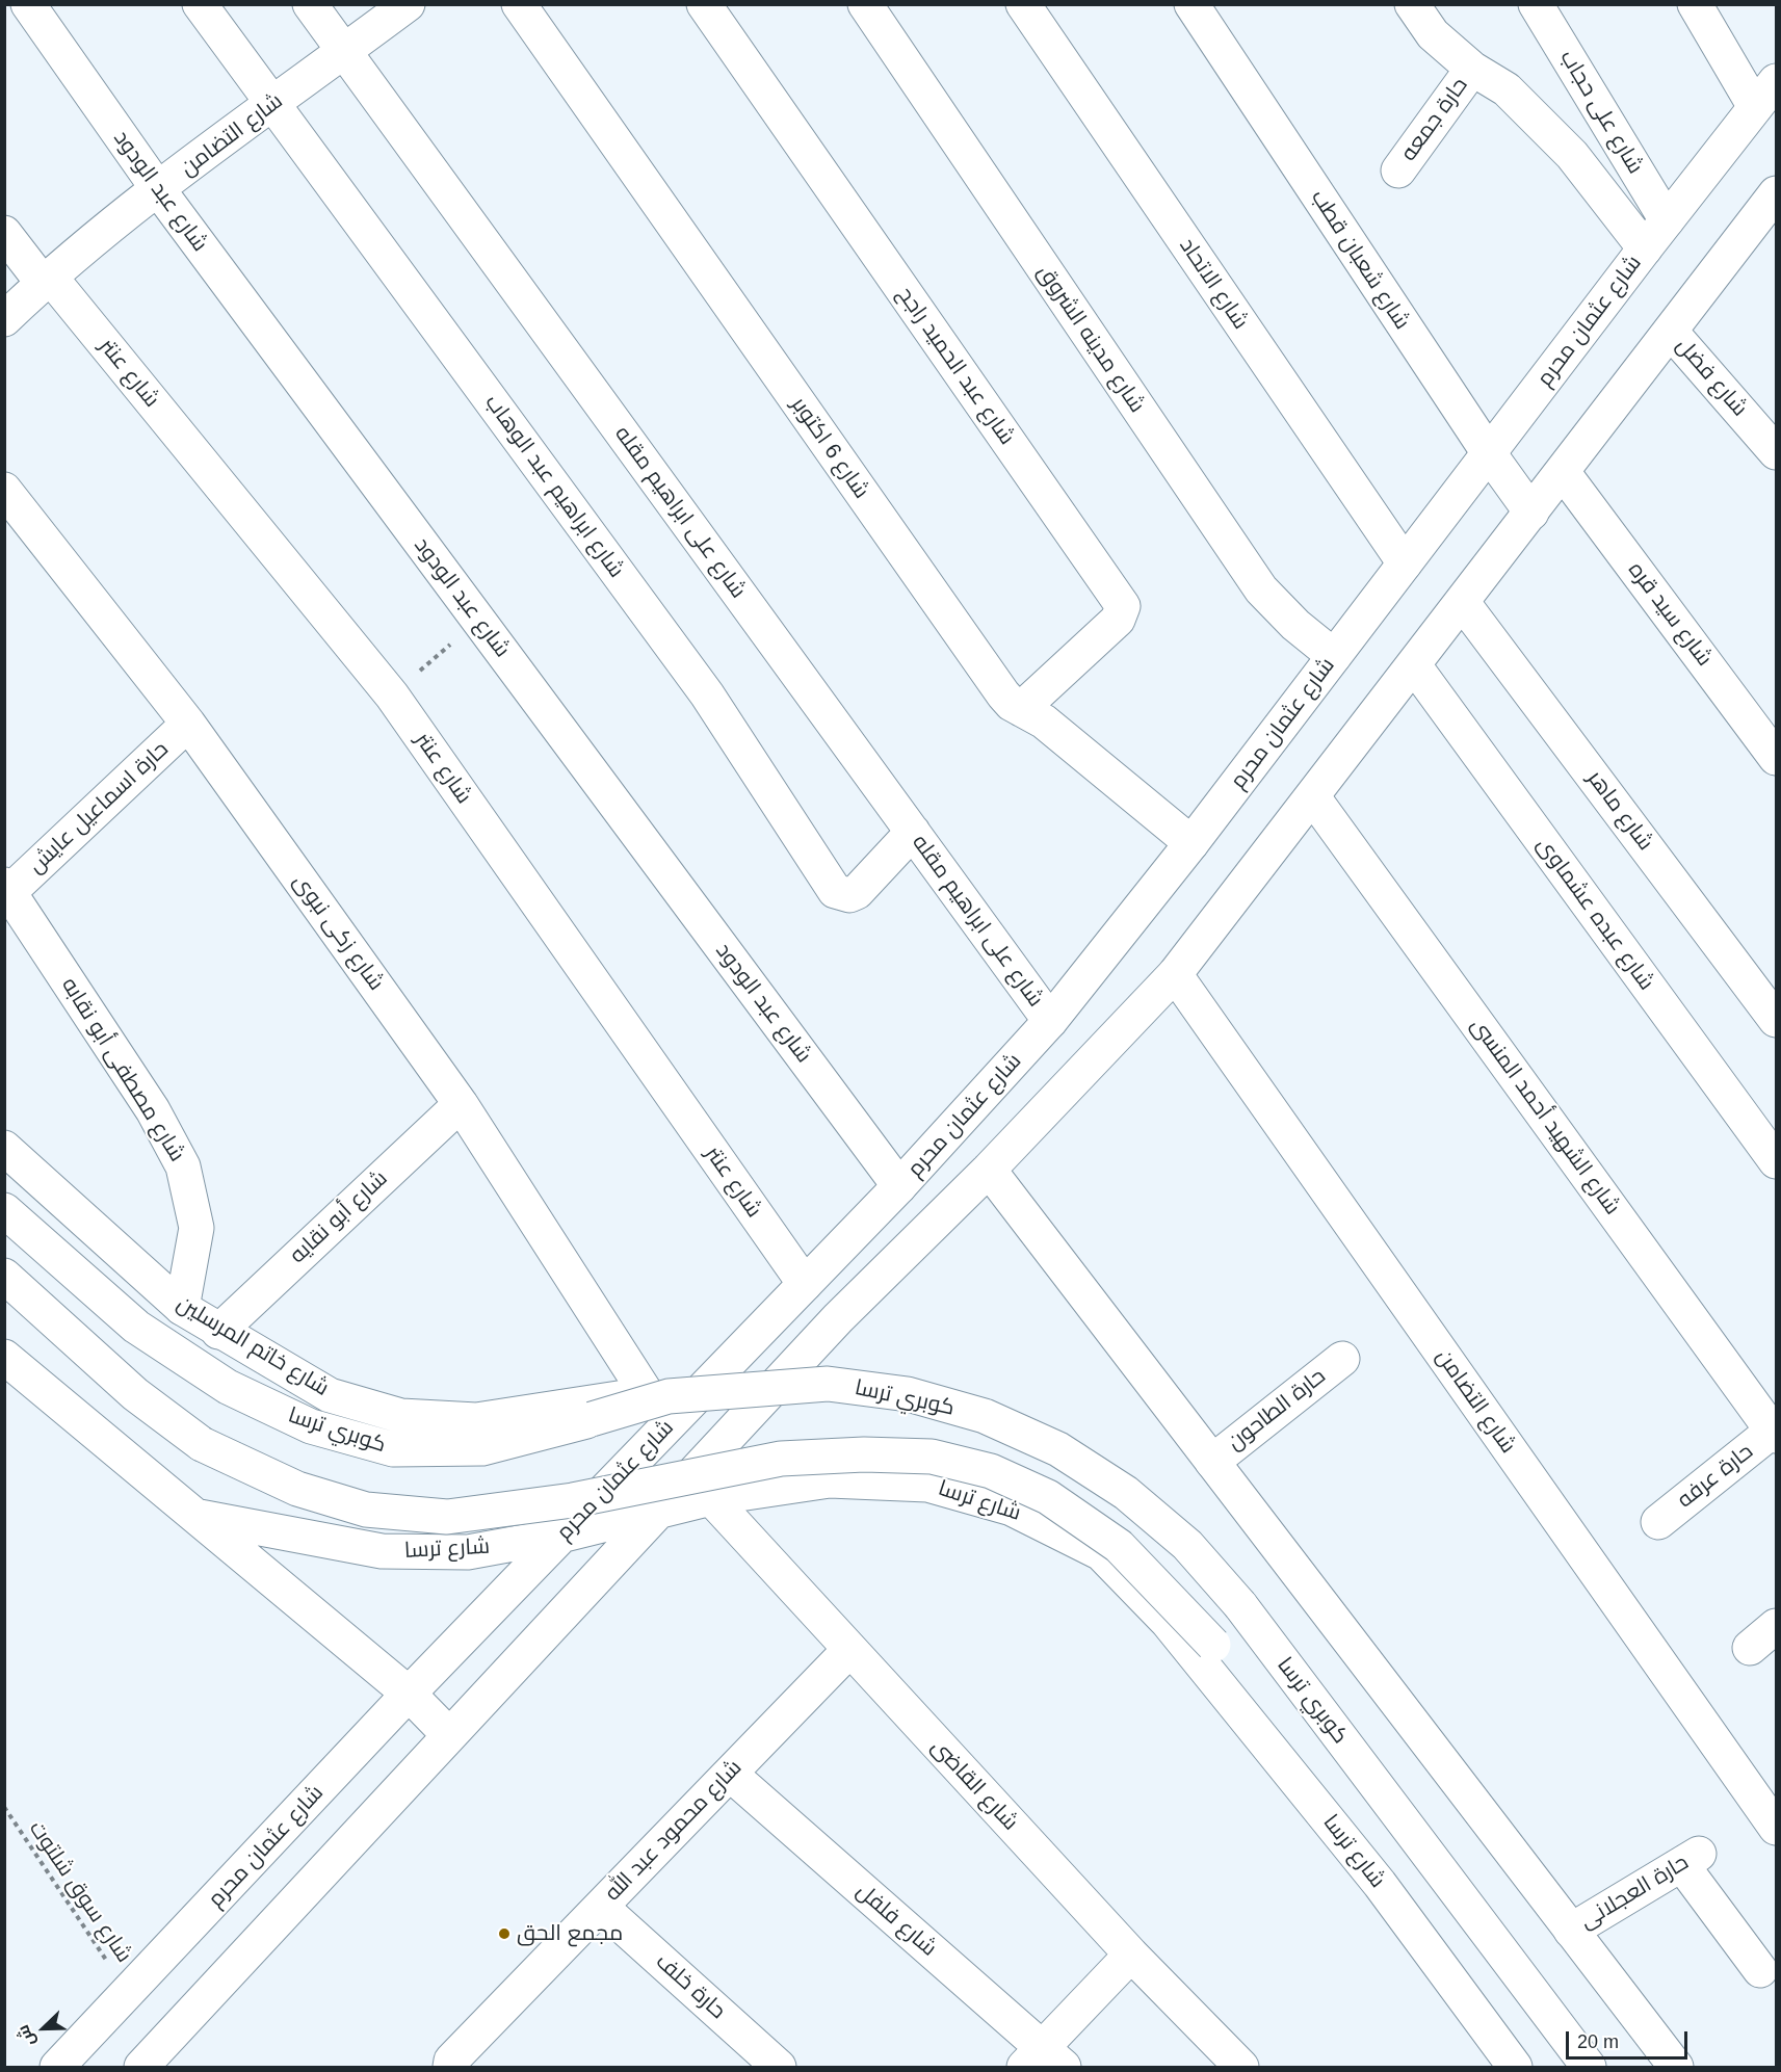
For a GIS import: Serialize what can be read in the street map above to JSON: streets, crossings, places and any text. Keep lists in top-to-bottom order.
{
  "streets": {
    "street": [
      "شارع على حجاب",
      "حارة جمعه",
      "شارع التضامن",
      "شارع عبد الودود",
      "شارع شعبان قطب",
      "شارع الاتحاد",
      "شارع عثمان محرم",
      "شارع مدينه الشروق",
      "شارع عبد الحميد راجح",
      "شارع عنتر",
      "شارع فضل",
      "شارع 6 اكتوبر",
      "شارع ابراهيم عبد الوهاب",
      "شارع على ابراهيم مقله",
      "شارع سيد قره",
      "حارة اسماعيل عايش",
      "شارع ماهر",
      "شارع عبده عشماوى",
      "شارع زكى نبوى",
      "شارع مصطفى أبو نقابه",
      "شارع الشهيد أحمد المنسى",
      "شارع أبو نقايه",
      "شارع خاتم المرسلين",
      "كوبري ترسا",
      "حارة الطاحون",
      "حارة عرفه",
      "شارع ترسا",
      "شارع القاضى",
      "شارع محمود عبد الله",
      "حارة العجلانى",
      "شارع فلفل",
      "حارة خلف"
    ],
    "path": ["شارع سوق شلتوت"]
  },
  "crossings": [
    ["شارع على حجاب", "شارع عثمان محرم"],
    ["شارع التضامن", "شارع عبد الودود"],
    ["شارع التضامن", "شارع عنتر"],
    ["شارع التضامن", "شارع ابراهيم عبد الوهاب"],
    ["شارع التضامن", "شارع على ابراهيم مقله"],
    ["شارع عبد الودود", "شارع عثمان محرم"],
    ["شارع شعبان قطب", "شارع عثمان محرم"],
    ["شارع الاتحاد", "شارع عثمان محرم"],
    ["شارع عثمان محرم", "شارع مدينه الشروق"],
    ["شارع عثمان محرم", "شارع عنتر"],
    ["شارع عثمان محرم", "شارع 6 اكتوبر"],
    ["شارع عثمان محرم", "شارع على ابراهيم مقله"],
    ["شارع عثمان محرم", "شارع خاتم المرسلين"],
    ["شارع عثمان محرم", "شارع ترسا"],
    ["شارع عثمان محرم", "شارع سوق شلتوت"],
    ["شارع عبد الحميد راجح", "شارع 6 اكتوبر"],
    ["شارع ابراهيم عبد الوهاب", "شارع على ابراهيم مقله"],
    ["حارة اسماعيل عايش", "شارع زكى نبوى"],
    ["حارة اسماعيل عايش", "شارع مصطفى أبو نقابه"],
    ["شارع زكى نبوى", "شارع أبو نقايه"],
    ["شارع زكى نبوى", "شارع خاتم المرسلين"],
    ["شارع مصطفى أبو نقابه", "شارع خاتم المرسلين"],
    ["شارع الشهيد أحمد المنسى", "حارة عرفه"],
    ["شارع أبو نقايه", "شارع خاتم المرسلين"],
    ["شارع ترسا", "شارع القاضى"],
    ["شارع القاضى", "شارع محمود عبد الله"],
    ["شارع محمود عبد الله", "شارع فلفل"],
    ["شارع محمود عبد الله", "حارة خلف"]
  ],
  "places": ["مجمع الحق"],
  "scale_bar": "20 m",
  "north": "bottom left"
}
